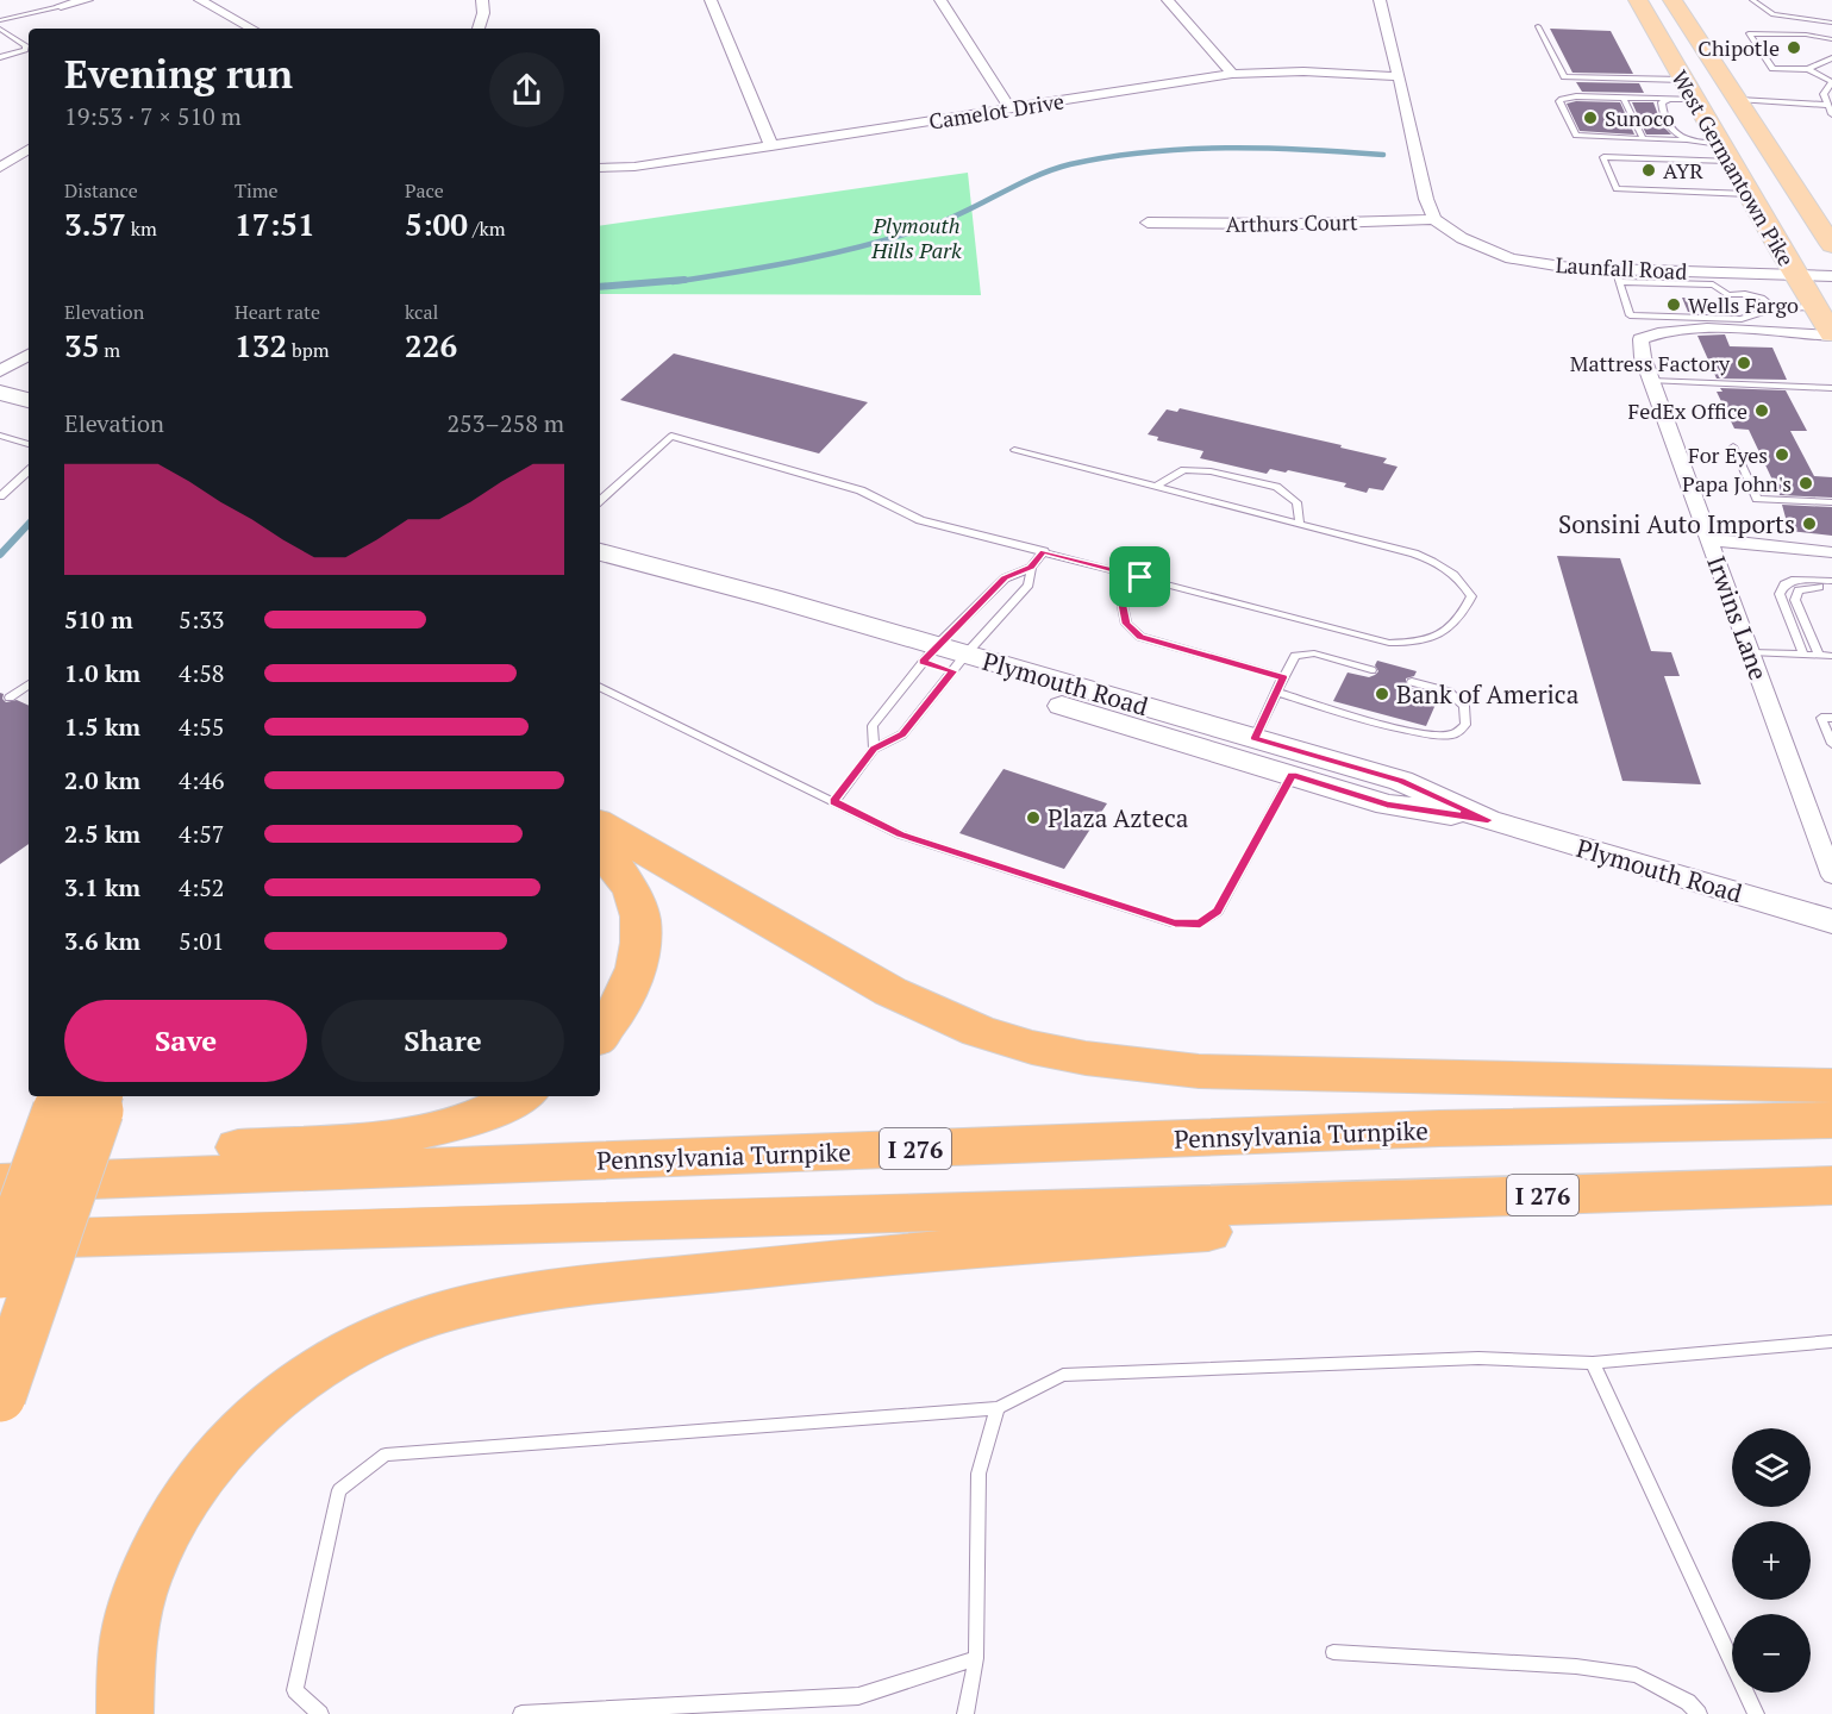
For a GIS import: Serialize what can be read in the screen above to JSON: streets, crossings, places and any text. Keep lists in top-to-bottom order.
{
  "streets": {
    "highway": ["Pennsylvania Turnpike", "I 276"],
    "main road": ["West Germantown Pike", "Plymouth Road"],
    "street": [
      "Camelot Drive",
      "Arthurs Court",
      "Launfall Road",
      "Irwins Lane"
    ]
  },
  "crossings": [
    ["West Germantown Pike", "Launfall Road"],
    ["West Germantown Pike", "Irwins Lane"],
    ["Arthurs Court", "Launfall Road"]
  ],
  "parks": ["Plymouth Hills Park"],
  "places": [
    "Chipotle",
    "Sunoco",
    "AYR",
    "Wells Fargo",
    "Mattress Factory",
    "FedEx Office",
    "For Eyes",
    "Papa John's",
    "Sonsini Auto Imports",
    "Bank of America",
    "Plaza Azteca"
  ],
  "page": {
    "heading": ["Evening run", "19:53 · 7 × 510 m"],
    "stats": [
      ["Distance", "3.57 km"],
      ["Time", "17:51"],
      ["Pace", "5:00 /km"],
      ["Elevation", "35 m"],
      ["Heart rate", "132 bpm"],
      ["kcal", "226"]
    ],
    "chart": ["Elevation", "253–258 m"],
    "list": [
      {
        "name": "510 m",
        "note": "5:33"
      },
      {
        "name": "1.0 km",
        "note": "4:58"
      },
      {
        "name": "1.5 km",
        "note": "4:55"
      },
      {
        "name": "2.0 km",
        "note": "4:46"
      },
      {
        "name": "2.5 km",
        "note": "4:57"
      },
      {
        "name": "3.1 km",
        "note": "4:52"
      },
      {
        "name": "3.6 km",
        "note": "5:01"
      }
    ],
    "buttons": ["Save", "Share"],
    "map_buttons": ["+", "−"]
  }
}
